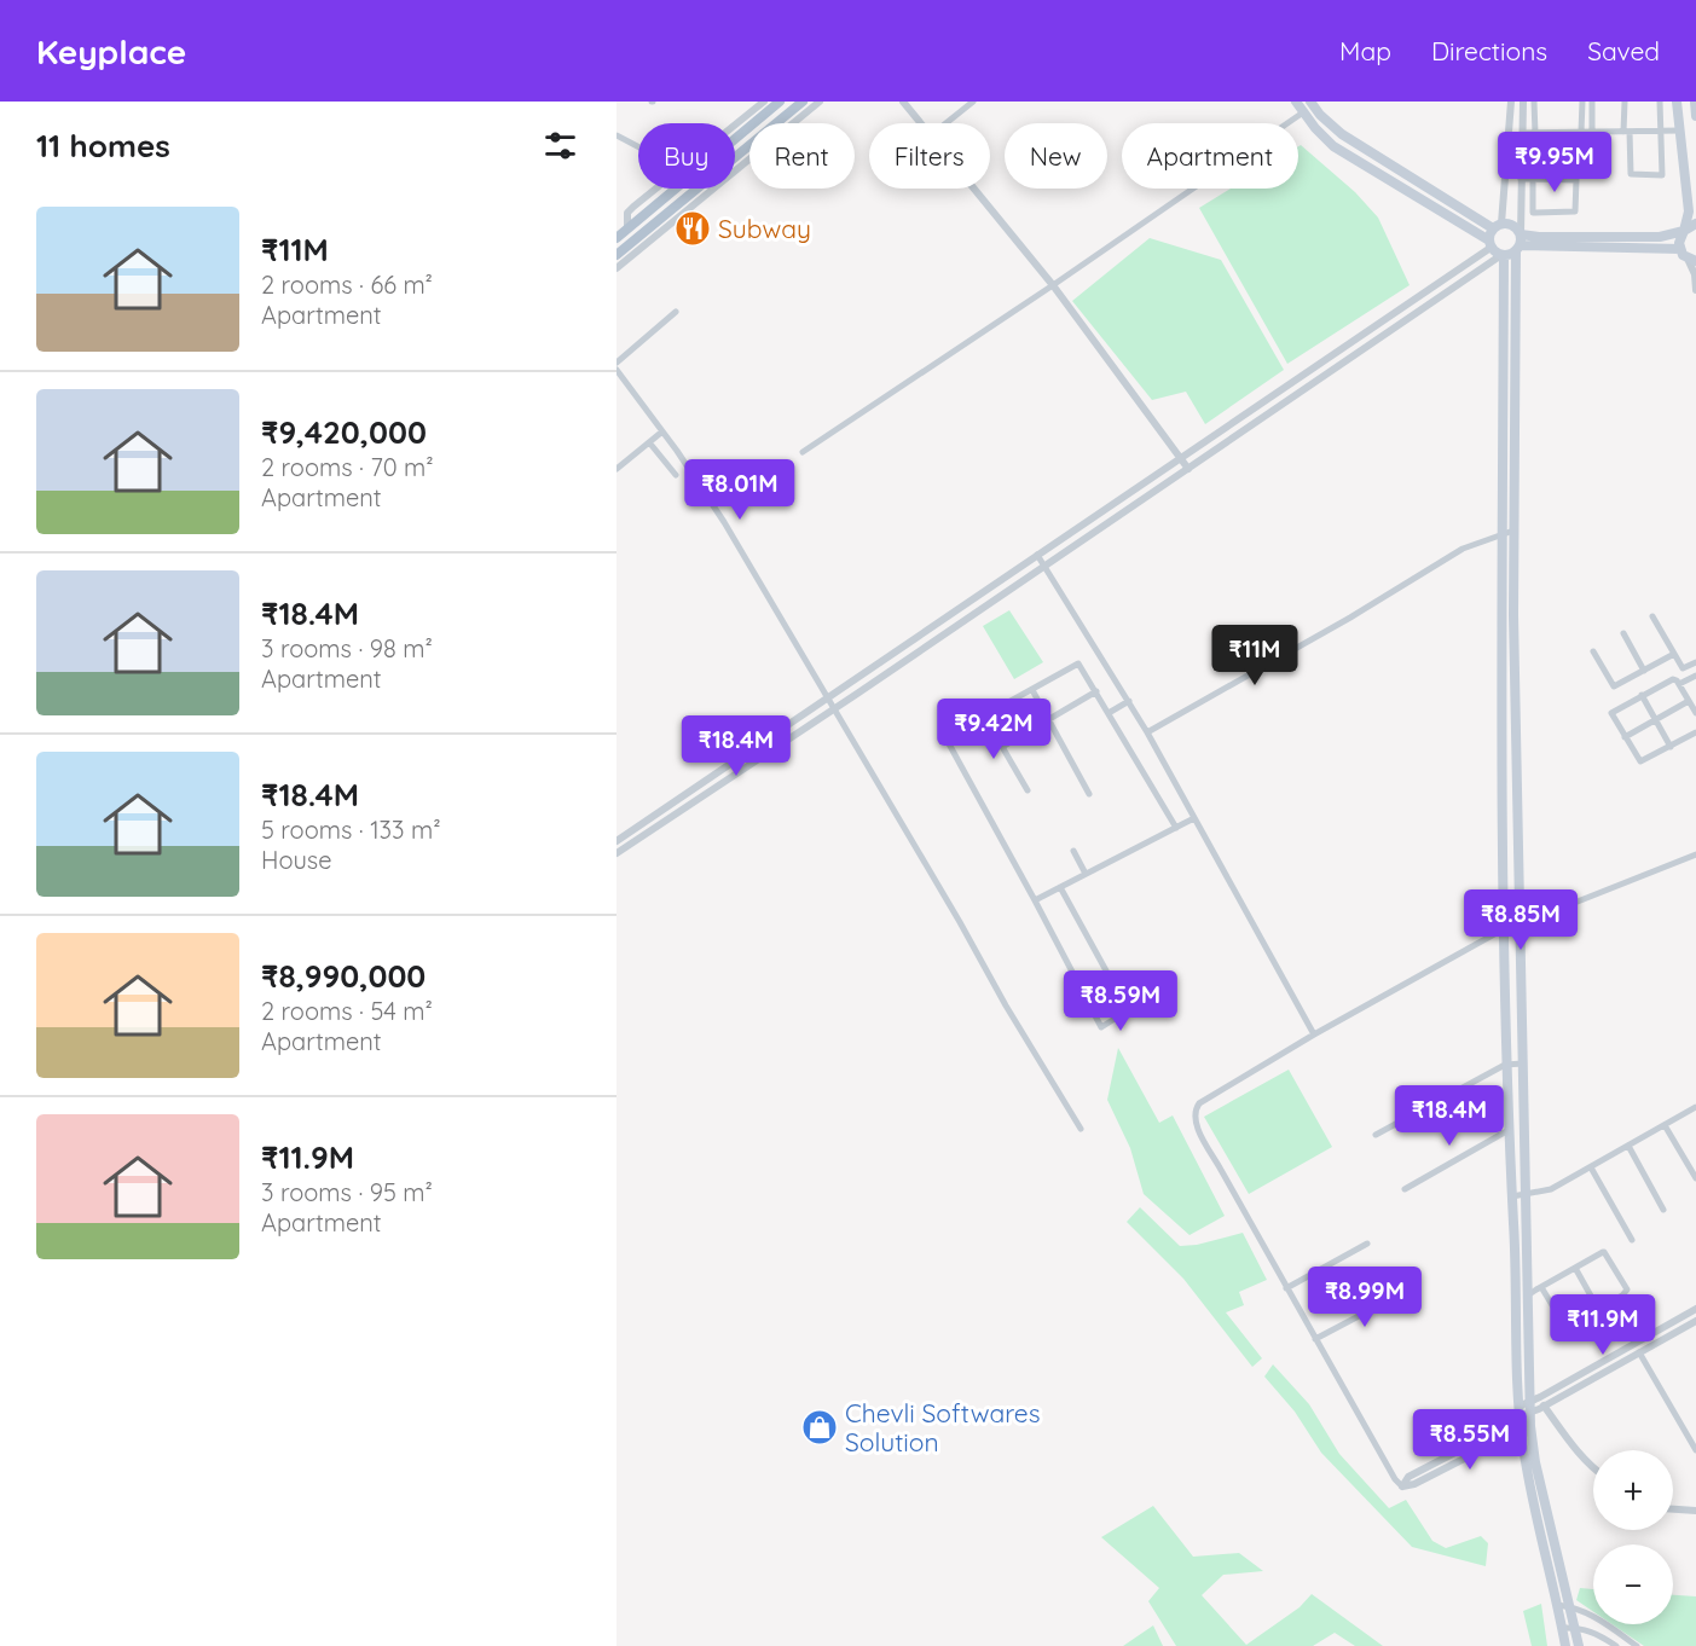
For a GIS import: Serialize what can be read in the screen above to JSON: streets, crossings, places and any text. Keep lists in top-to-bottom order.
{
  "places": {
    "restaurant": ["Subway"],
    "shop": ["Chevli Softwares Solution"]
  },
  "page": {
    "header": "Keyplace",
    "nav": ["Map", "Directions", "Saved"],
    "heading": "11 homes",
    "chip": [
      "Buy",
      "Rent",
      "Filters",
      "New",
      "Apartment"
    ],
    "price": [
      "₹9.95M",
      "₹8.01M",
      "₹11M",
      "₹9.42M",
      "₹18.4M",
      "₹8.85M",
      "₹8.59M",
      "₹18.4M",
      "₹8.99M",
      "₹11.9M",
      "₹8.55M"
    ],
    "list": [
      {
        "name": "₹11M",
        "note": "2 rooms · 66 m² · Apartment"
      },
      {
        "name": "₹9,420,000",
        "note": "2 rooms · 70 m² · Apartment"
      },
      {
        "name": "₹18.4M",
        "note": "3 rooms · 98 m² · Apartment"
      },
      {
        "name": "₹18.4M",
        "note": "5 rooms · 133 m² · House"
      },
      {
        "name": "₹8,990,000",
        "note": "2 rooms · 54 m² · Apartment"
      },
      {
        "name": "₹11.9M",
        "note": "3 rooms · 95 m² · Apartment"
      }
    ],
    "map_buttons": ["+", "−"]
  }
}
